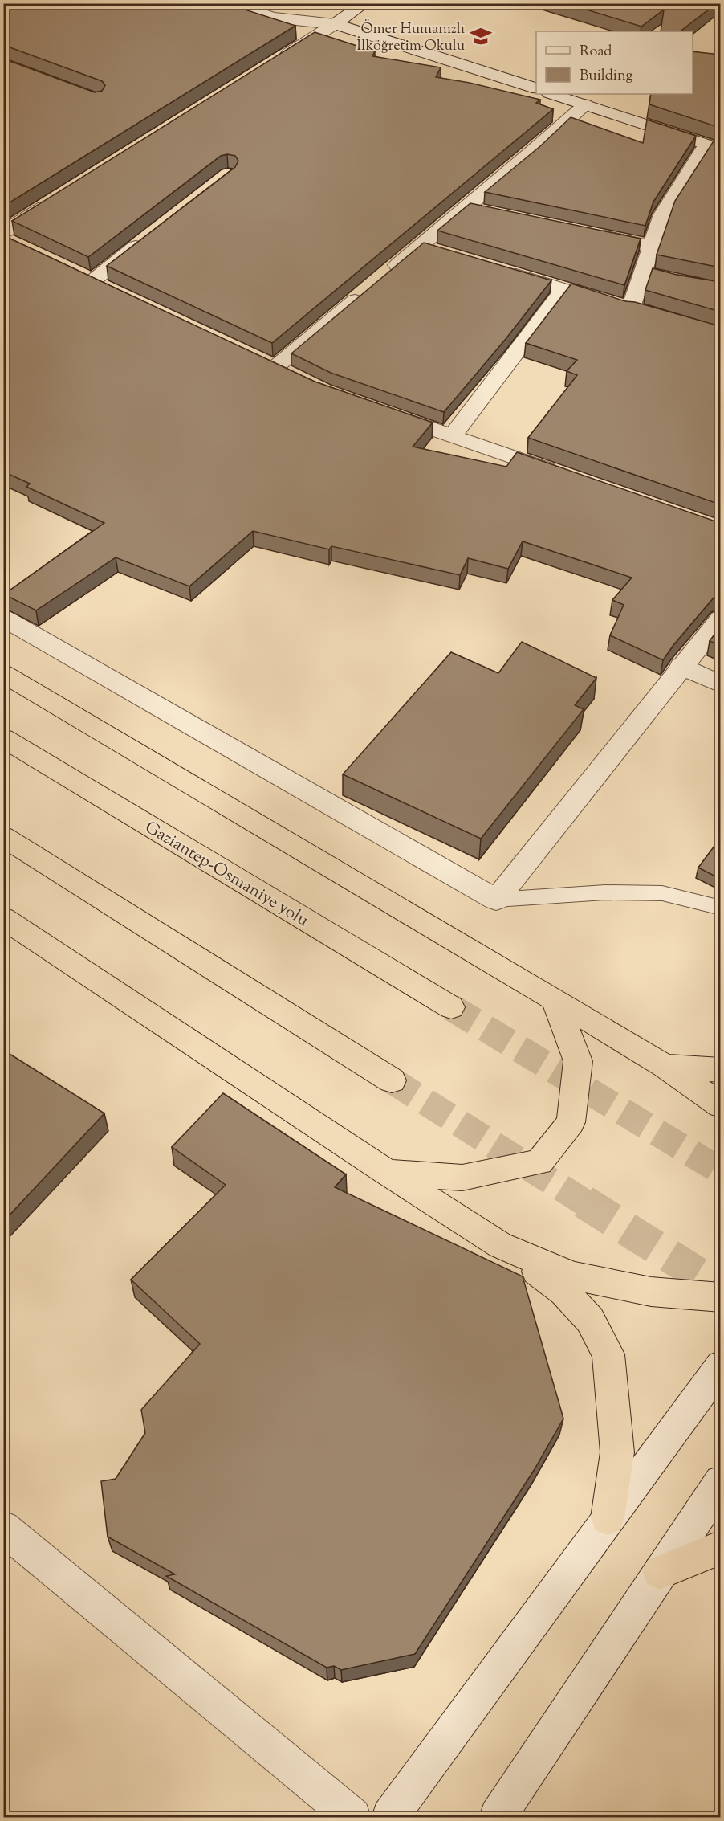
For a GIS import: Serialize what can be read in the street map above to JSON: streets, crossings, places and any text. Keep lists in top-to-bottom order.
{
  "streets": {
    "highway": ["Gaziantep-Osmaniye yolu"]
  },
  "places": {
    "school or university": ["Ömer Humanızlı İlköğretim Okulu"]
  },
  "legend": ["Road", "Building"]
}
